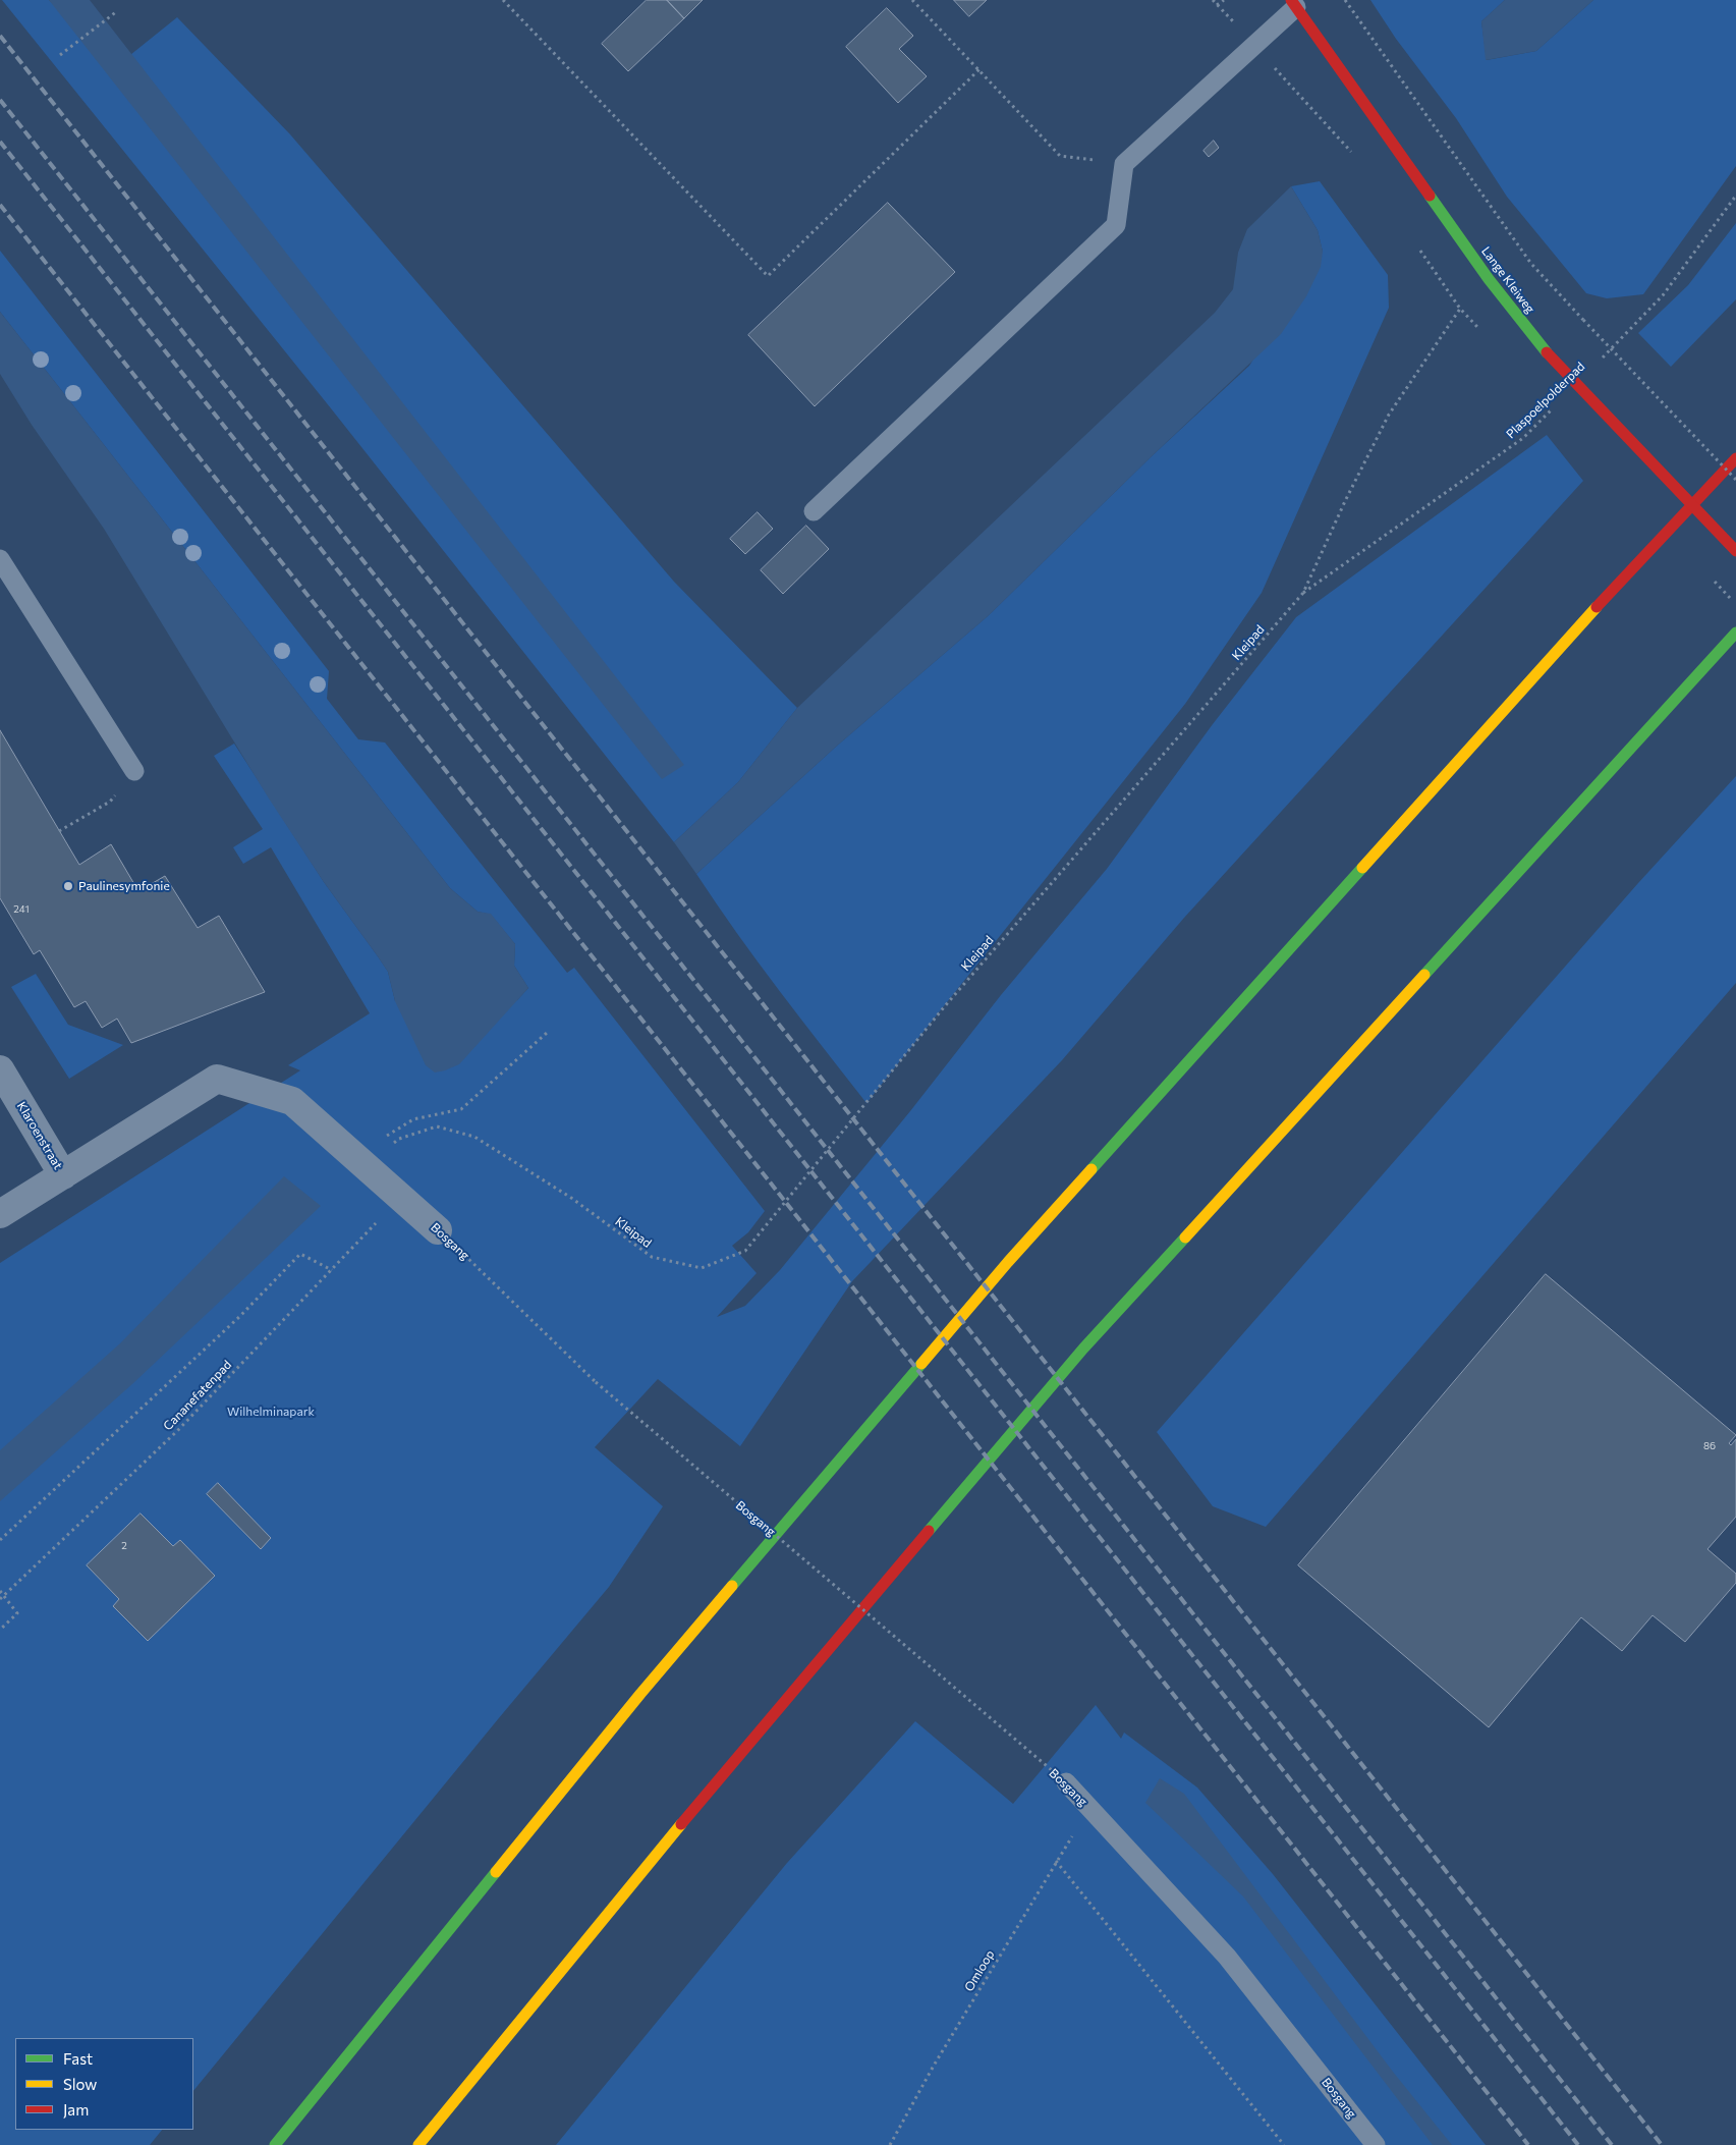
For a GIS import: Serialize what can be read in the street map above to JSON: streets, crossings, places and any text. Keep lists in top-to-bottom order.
{
  "streets": {
    "main road": ["Lange Kleiweg"],
    "street": ["Klaroenstraat", "Bosgang"],
    "path": [
      "Plaspoelpolderpad",
      "Kleipad",
      "Cananefatenpad",
      "Omloop"
    ]
  },
  "crossings": [
    ["Plaspoelpolderpad", "Kleipad"],
    ["Kleipad", "Bosgang"],
    ["Klaroenstraat", "Bosgang"],
    ["Bosgang", "Cananefatenpad"],
    ["Bosgang", "Omloop"]
  ],
  "parks": ["Wilhelminapark"],
  "places": ["Paulinesymfonie"],
  "house_numbers": ["241", "86", "2"],
  "legend": ["Fast", "Slow", "Jam"]
}
